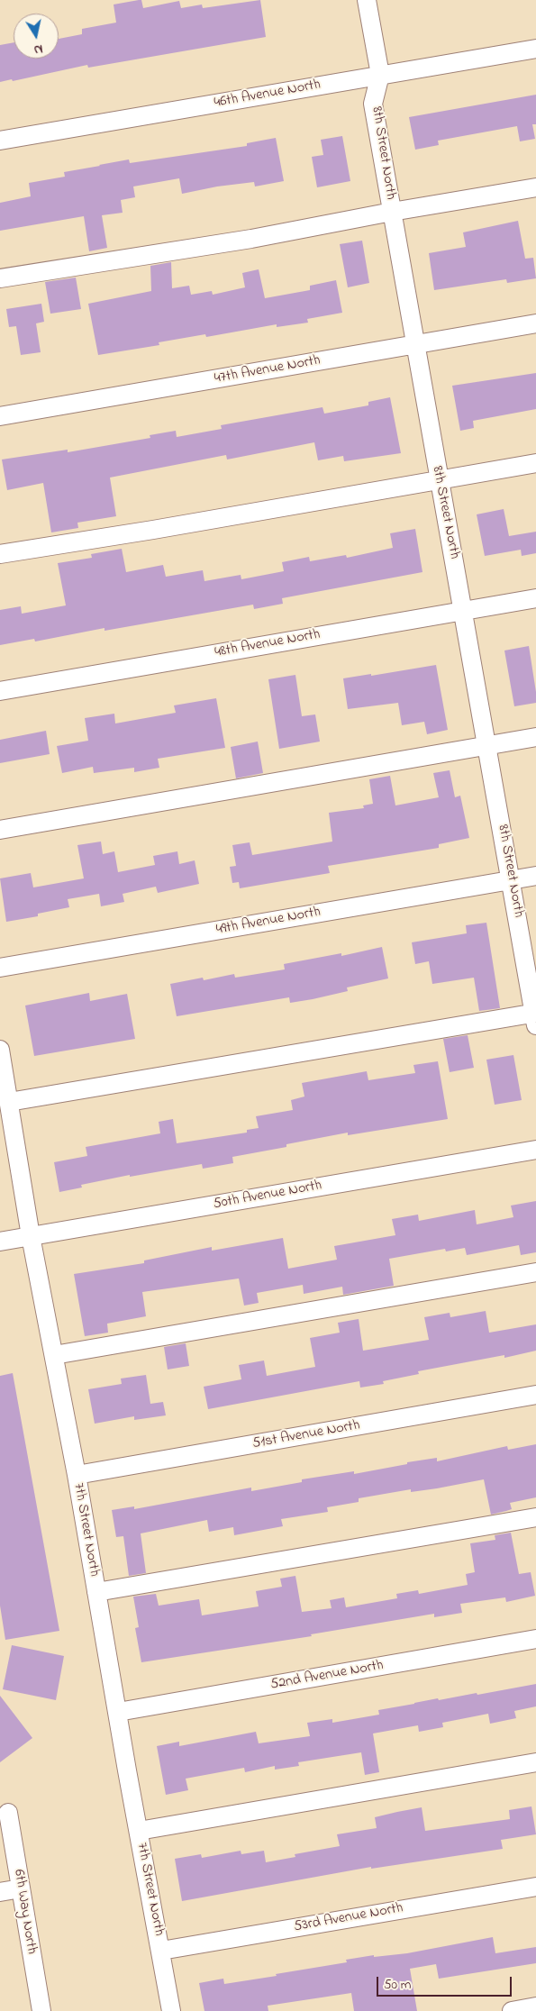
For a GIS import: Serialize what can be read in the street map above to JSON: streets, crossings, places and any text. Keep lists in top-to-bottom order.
{
  "streets": {
    "street": [
      "46th Avenue North",
      "8th Street North",
      "47th Avenue North",
      "48th Avenue North",
      "49th Avenue North",
      "50th Avenue North",
      "51st Avenue North",
      "7th Street North",
      "52nd Avenue North",
      "6th Way North",
      "53rd Avenue North"
    ]
  },
  "crossings": [
    ["46th Avenue North", "8th Street North"],
    ["8th Street North", "47th Avenue North"],
    ["8th Street North", "48th Avenue North"],
    ["8th Street North", "49th Avenue North"],
    ["50th Avenue North", "7th Street North"],
    ["51st Avenue North", "7th Street North"],
    ["7th Street North", "52nd Avenue North"],
    ["7th Street North", "53rd Avenue North"]
  ],
  "scale_bar": "50 m",
  "north": "bottom"
}
